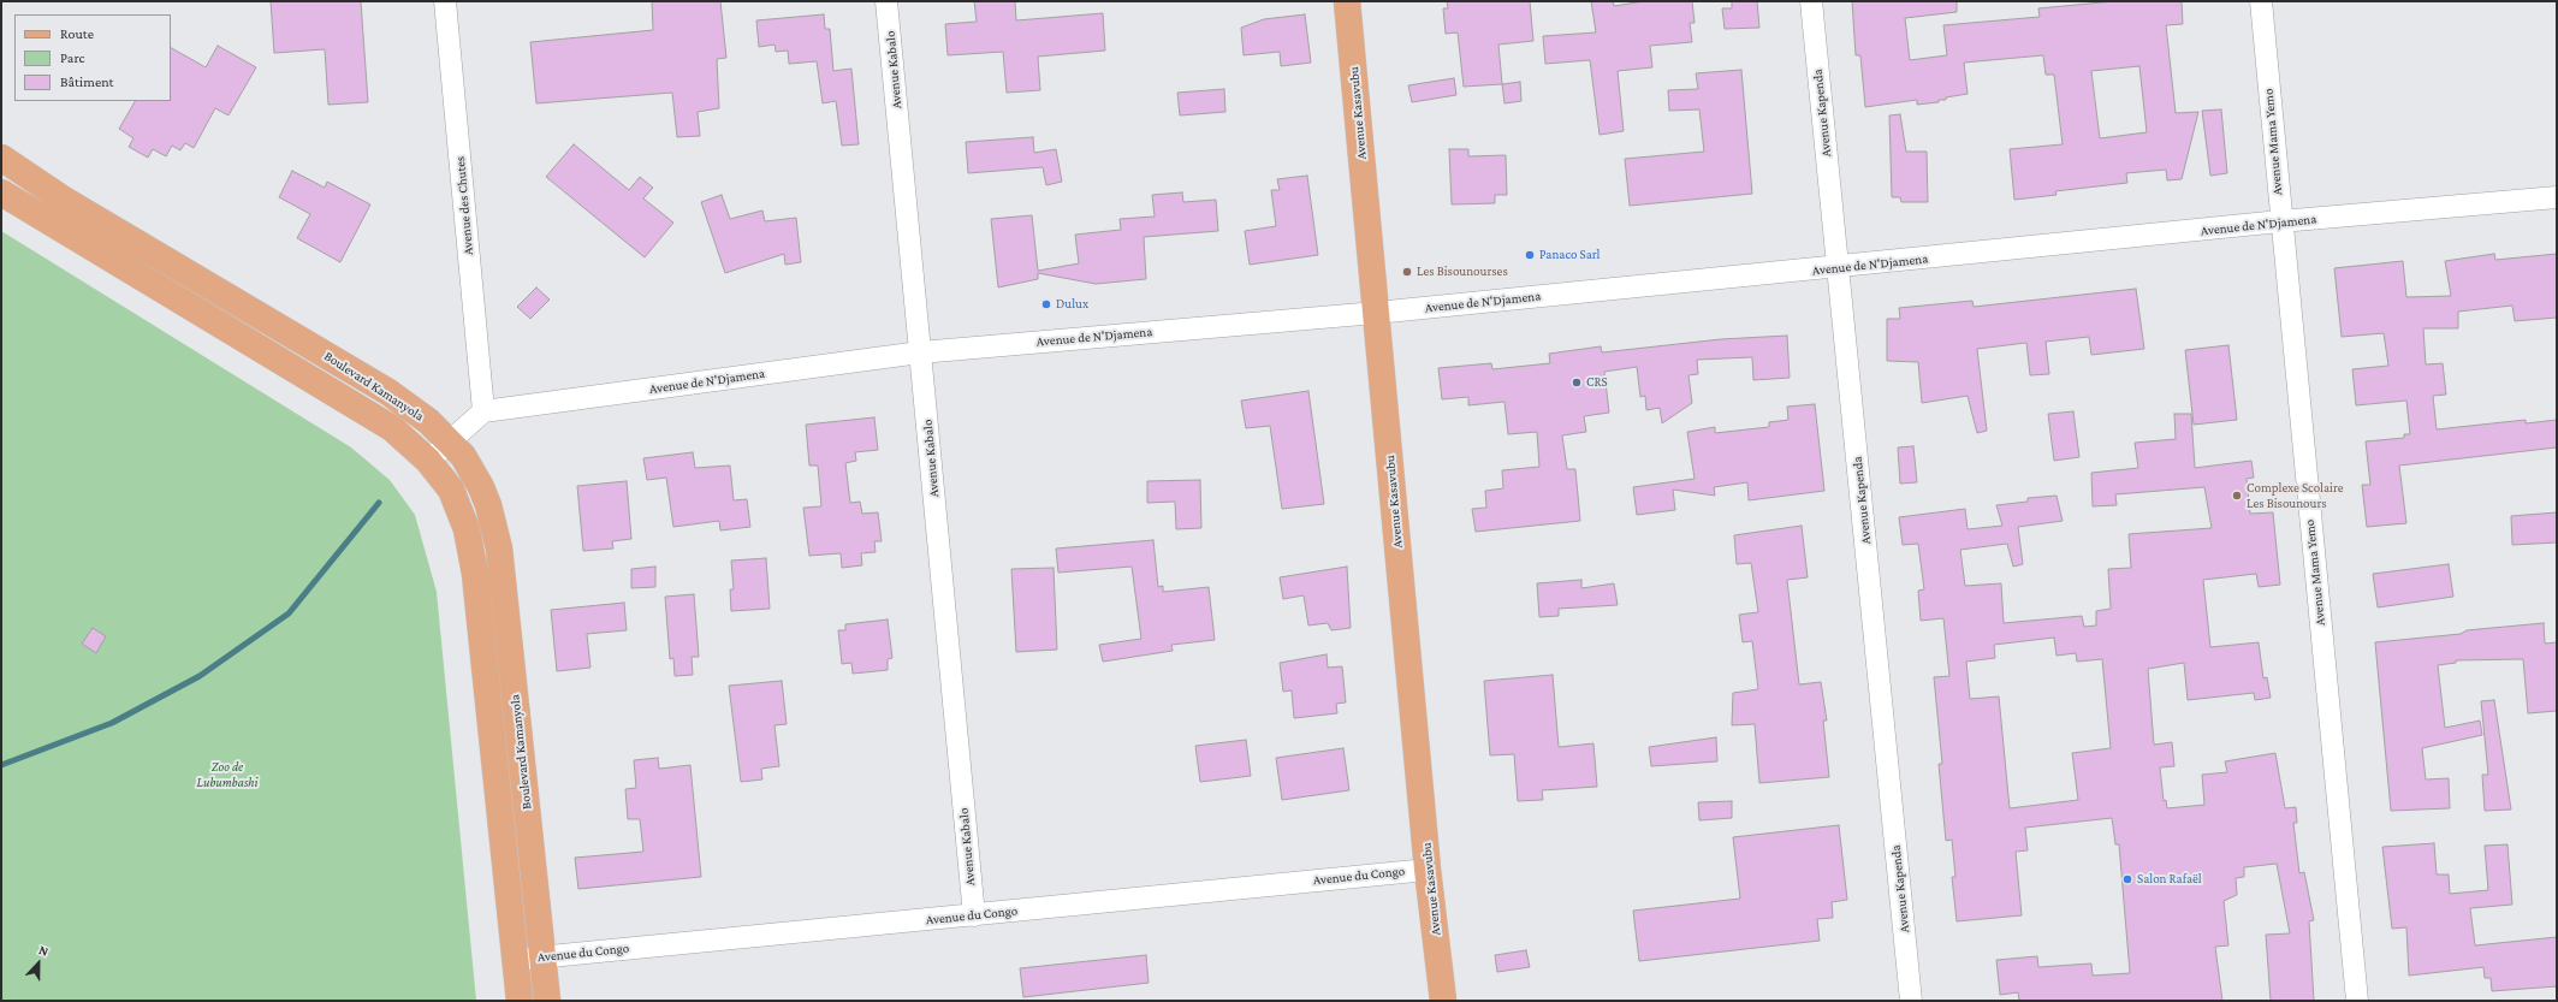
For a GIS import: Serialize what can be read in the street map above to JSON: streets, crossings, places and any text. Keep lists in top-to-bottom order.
{
  "streets": {
    "main road": ["Avenue Kasavubu", "Boulevard Kamanyola"],
    "street": [
      "Avenue Kabalo",
      "Avenue Kapenda",
      "Avenue Mama Yemo",
      "Avenue des Chutes",
      "Avenue de N'Djamena",
      "Avenue du Congo"
    ]
  },
  "crossings": [
    ["Avenue Kabalo", "Avenue de N'Djamena"],
    ["Avenue Kabalo", "Avenue du Congo"],
    ["Avenue Kasavubu", "Avenue de N'Djamena"],
    ["Avenue Kasavubu", "Avenue du Congo"],
    ["Avenue Kapenda", "Avenue de N'Djamena"],
    ["Avenue Mama Yemo", "Avenue de N'Djamena"],
    ["Avenue des Chutes", "Avenue de N'Djamena"],
    ["Boulevard Kamanyola", "Avenue du Congo"]
  ],
  "parks": ["Zoo de Lubumbashi"],
  "places": [
    "Panaco Sarl",
    "Les Bisounourses",
    "Dulux",
    "CRS",
    "Complexe Scolaire Les Bisounours",
    "Salon Rafaël"
  ],
  "legend": ["Route", "Parc", "Bâtiment"],
  "north": "top"
}
